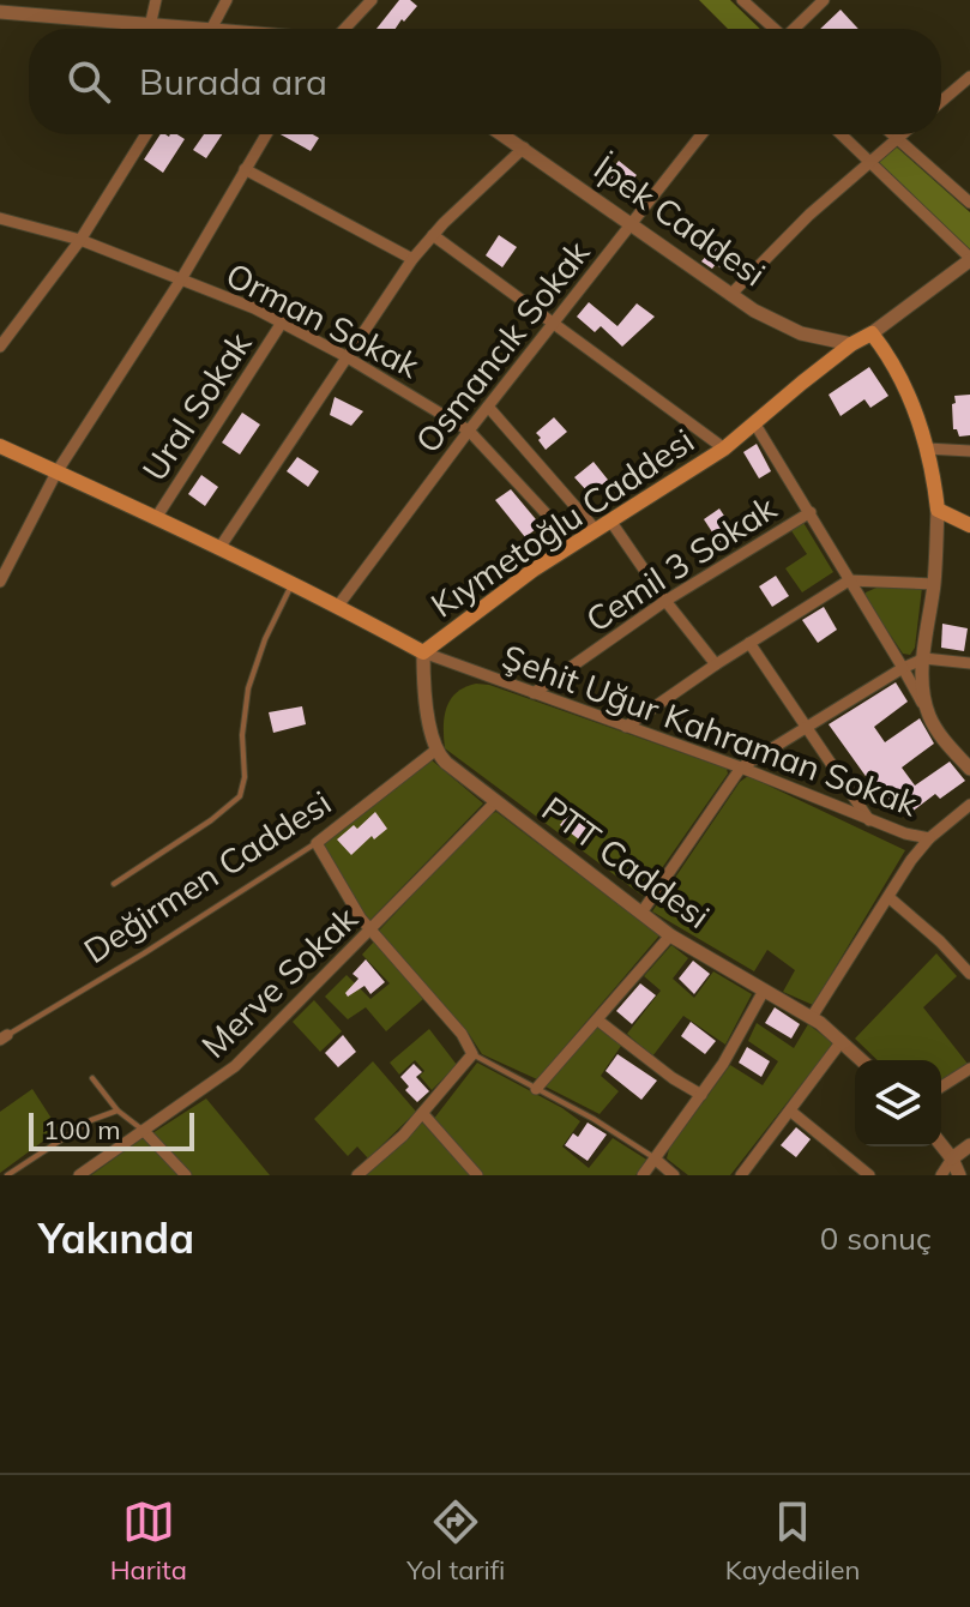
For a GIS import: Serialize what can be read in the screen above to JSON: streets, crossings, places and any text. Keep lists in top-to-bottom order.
{
  "streets": {
    "main road": ["Kıymetoğlu Caddesi"],
    "street": [
      "İpek Caddesi",
      "Orman Sokak",
      "Osmancık Sokak",
      "Ural Sokak",
      "Cemil 3 Sokak",
      "Şehit Uğur Kahraman Sokak",
      "PTT Caddesi",
      "Değirmen Caddesi",
      "Merve Sokak"
    ]
  },
  "crossings": [
    ["İpek Caddesi", "Osmancık Sokak"],
    ["İpek Caddesi", "Kıymetoğlu Caddesi"],
    ["Orman Sokak", "Osmancık Sokak"],
    ["Orman Sokak", "Ural Sokak"],
    ["Orman Sokak", "Kıymetoğlu Caddesi"],
    ["Osmancık Sokak", "Kıymetoğlu Caddesi"],
    ["Ural Sokak", "Kıymetoğlu Caddesi"],
    ["Kıymetoğlu Caddesi", "Şehit Uğur Kahraman Sokak"],
    ["Cemil 3 Sokak", "Şehit Uğur Kahraman Sokak"],
    ["PTT Caddesi", "Değirmen Caddesi"],
    ["PTT Caddesi", "Merve Sokak"]
  ],
  "scale_bar": "100 m",
  "page": {
    "search": "Burada ara",
    "scale": "100 m",
    "heading": ["Yakında", "0 sonuç"],
    "nav": ["Harita", "Yol tarifi", "Kaydedilen"]
  }
}
